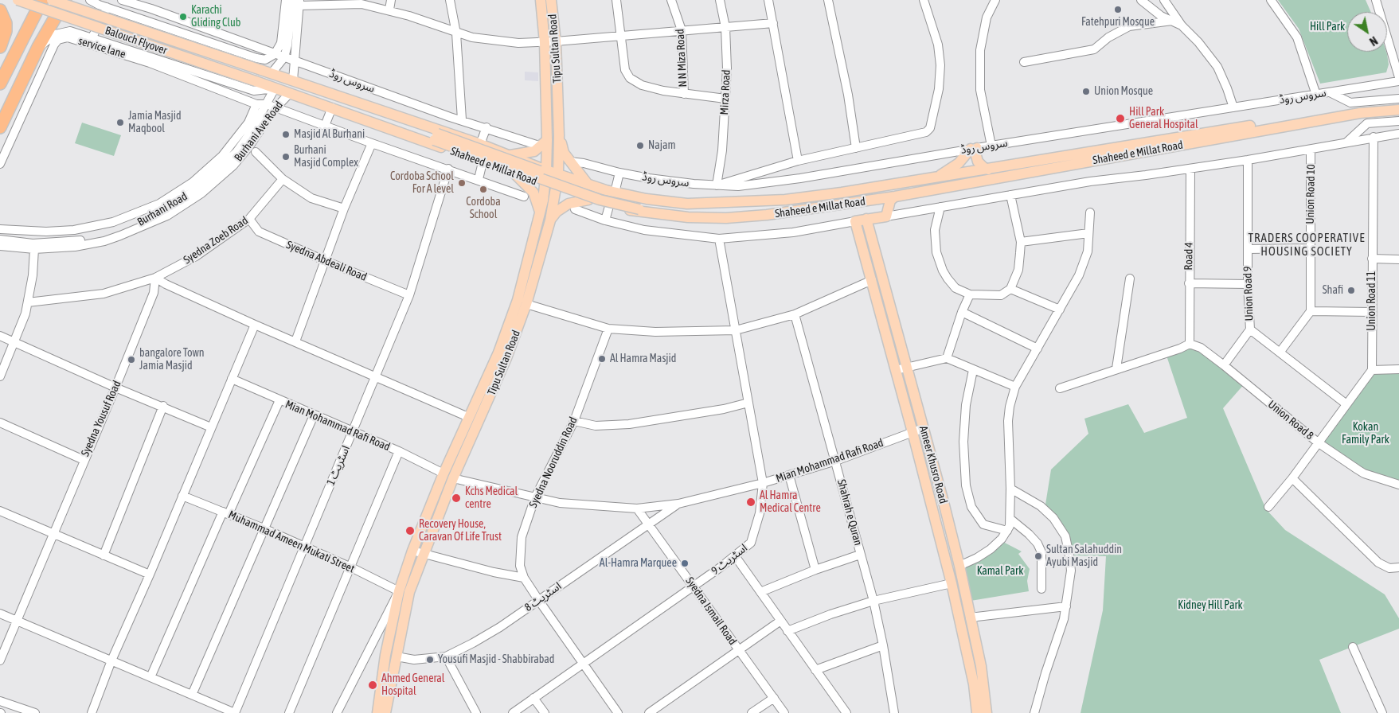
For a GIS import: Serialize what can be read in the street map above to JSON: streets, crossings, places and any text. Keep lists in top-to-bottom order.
{
  "streets": {
    "main road": [
      "Balouch Flyover",
      "Tipu Sultan Road",
      "Shaheed e Millat Road",
      "Ameer Khusro Road"
    ],
    "street": [
      "service lane",
      "N N Miza Road",
      "سروس روڈ",
      "Mirza Road",
      "Burhani Ave Road",
      "Union Road 10",
      "Burhani Road",
      "Syedna Zoeb Road",
      "Road 4",
      "Syedna Abdeali Road",
      "Union Road 9",
      "Union Road 11",
      "Syedna Yousuf Road",
      "Union Road 8",
      "Mian Mohammad Rafi Road",
      "Syedna Nooruddin Road",
      "اسٹریٹ 1",
      "Shahrah e Quran",
      "Muhammad Ameen Mukati Street",
      "اسٹریٹ 9",
      "اسٹریٹ 8",
      "Syedna Ismail Road"
    ]
  },
  "crossings": [
    ["Balouch Flyover", "Shaheed e Millat Road"],
    ["service lane", "Burhani Ave Road"],
    ["service lane", "Burhani Road"],
    ["service lane", "اسٹریٹ 1"],
    ["Tipu Sultan Road", "سروس روڈ"],
    ["Tipu Sultan Road", "Shaheed e Millat Road"],
    ["Tipu Sultan Road", "Mian Mohammad Rafi Road"],
    ["Tipu Sultan Road", "Muhammad Ameen Mukati Street"],
    ["Tipu Sultan Road", "اسٹریٹ 8"],
    ["سروس روڈ", "Mirza Road"],
    ["Burhani Ave Road", "Shaheed e Millat Road"],
    ["Shaheed e Millat Road", "Burhani Road"],
    ["Syedna Zoeb Road", "Syedna Abdeali Road"],
    ["Syedna Zoeb Road", "Syedna Yousuf Road"],
    ["Road 4", "Union Road 8"],
    ["Syedna Abdeali Road", "اسٹریٹ 1"],
    ["Mian Mohammad Rafi Road", "Syedna Nooruddin Road"],
    ["Mian Mohammad Rafi Road", "Ameer Khusro Road"],
    ["Mian Mohammad Rafi Road", "اسٹریٹ 1"],
    ["Mian Mohammad Rafi Road", "Shahrah e Quran"],
    ["Mian Mohammad Rafi Road", "اسٹریٹ 9"],
    ["Mian Mohammad Rafi Road", "اسٹریٹ 8"],
    ["Mian Mohammad Rafi Road", "Syedna Ismail Road"],
    ["Syedna Nooruddin Road", "اسٹریٹ 9"],
    ["Syedna Nooruddin Road", "اسٹریٹ 8"],
    ["اسٹریٹ 1", "Muhammad Ameen Mukati Street"],
    ["اسٹریٹ 9", "Syedna Ismail Road"],
    ["اسٹریٹ 8", "Syedna Ismail Road"]
  ],
  "districts": ["TRADERS COOPERATIVE HOUSING SOCIETY"],
  "parks": [
    "Hill Park",
    "Kokan Family Park",
    "Kamal Park",
    "Kidney Hill Park"
  ],
  "places": [
    "Fatehpuri Mosque",
    "Karachi Gliding Club",
    "Union Mosque",
    "Hill Park General Hospital",
    "Jamia Masjid Maqbool",
    "Masjid Al Burhani",
    "Najam",
    "Burhani Masjid Complex",
    "Cordoba School For A level",
    "Cordoba School",
    "Shafi",
    "Al Hamra Masjid",
    "bangalore Town Jamia Masjid",
    "Kchs Medical centre",
    "Al Hamra Medical Centre",
    "Recovery House, Caravan Of Life Trust",
    "Sultan Salahuddin Ayubi Masjid",
    "Al-Hamra Marquee",
    "Yousufi Masjid - Shabbirabad",
    "Ahmed General Hospital"
  ],
  "north": "bottom right"
}
